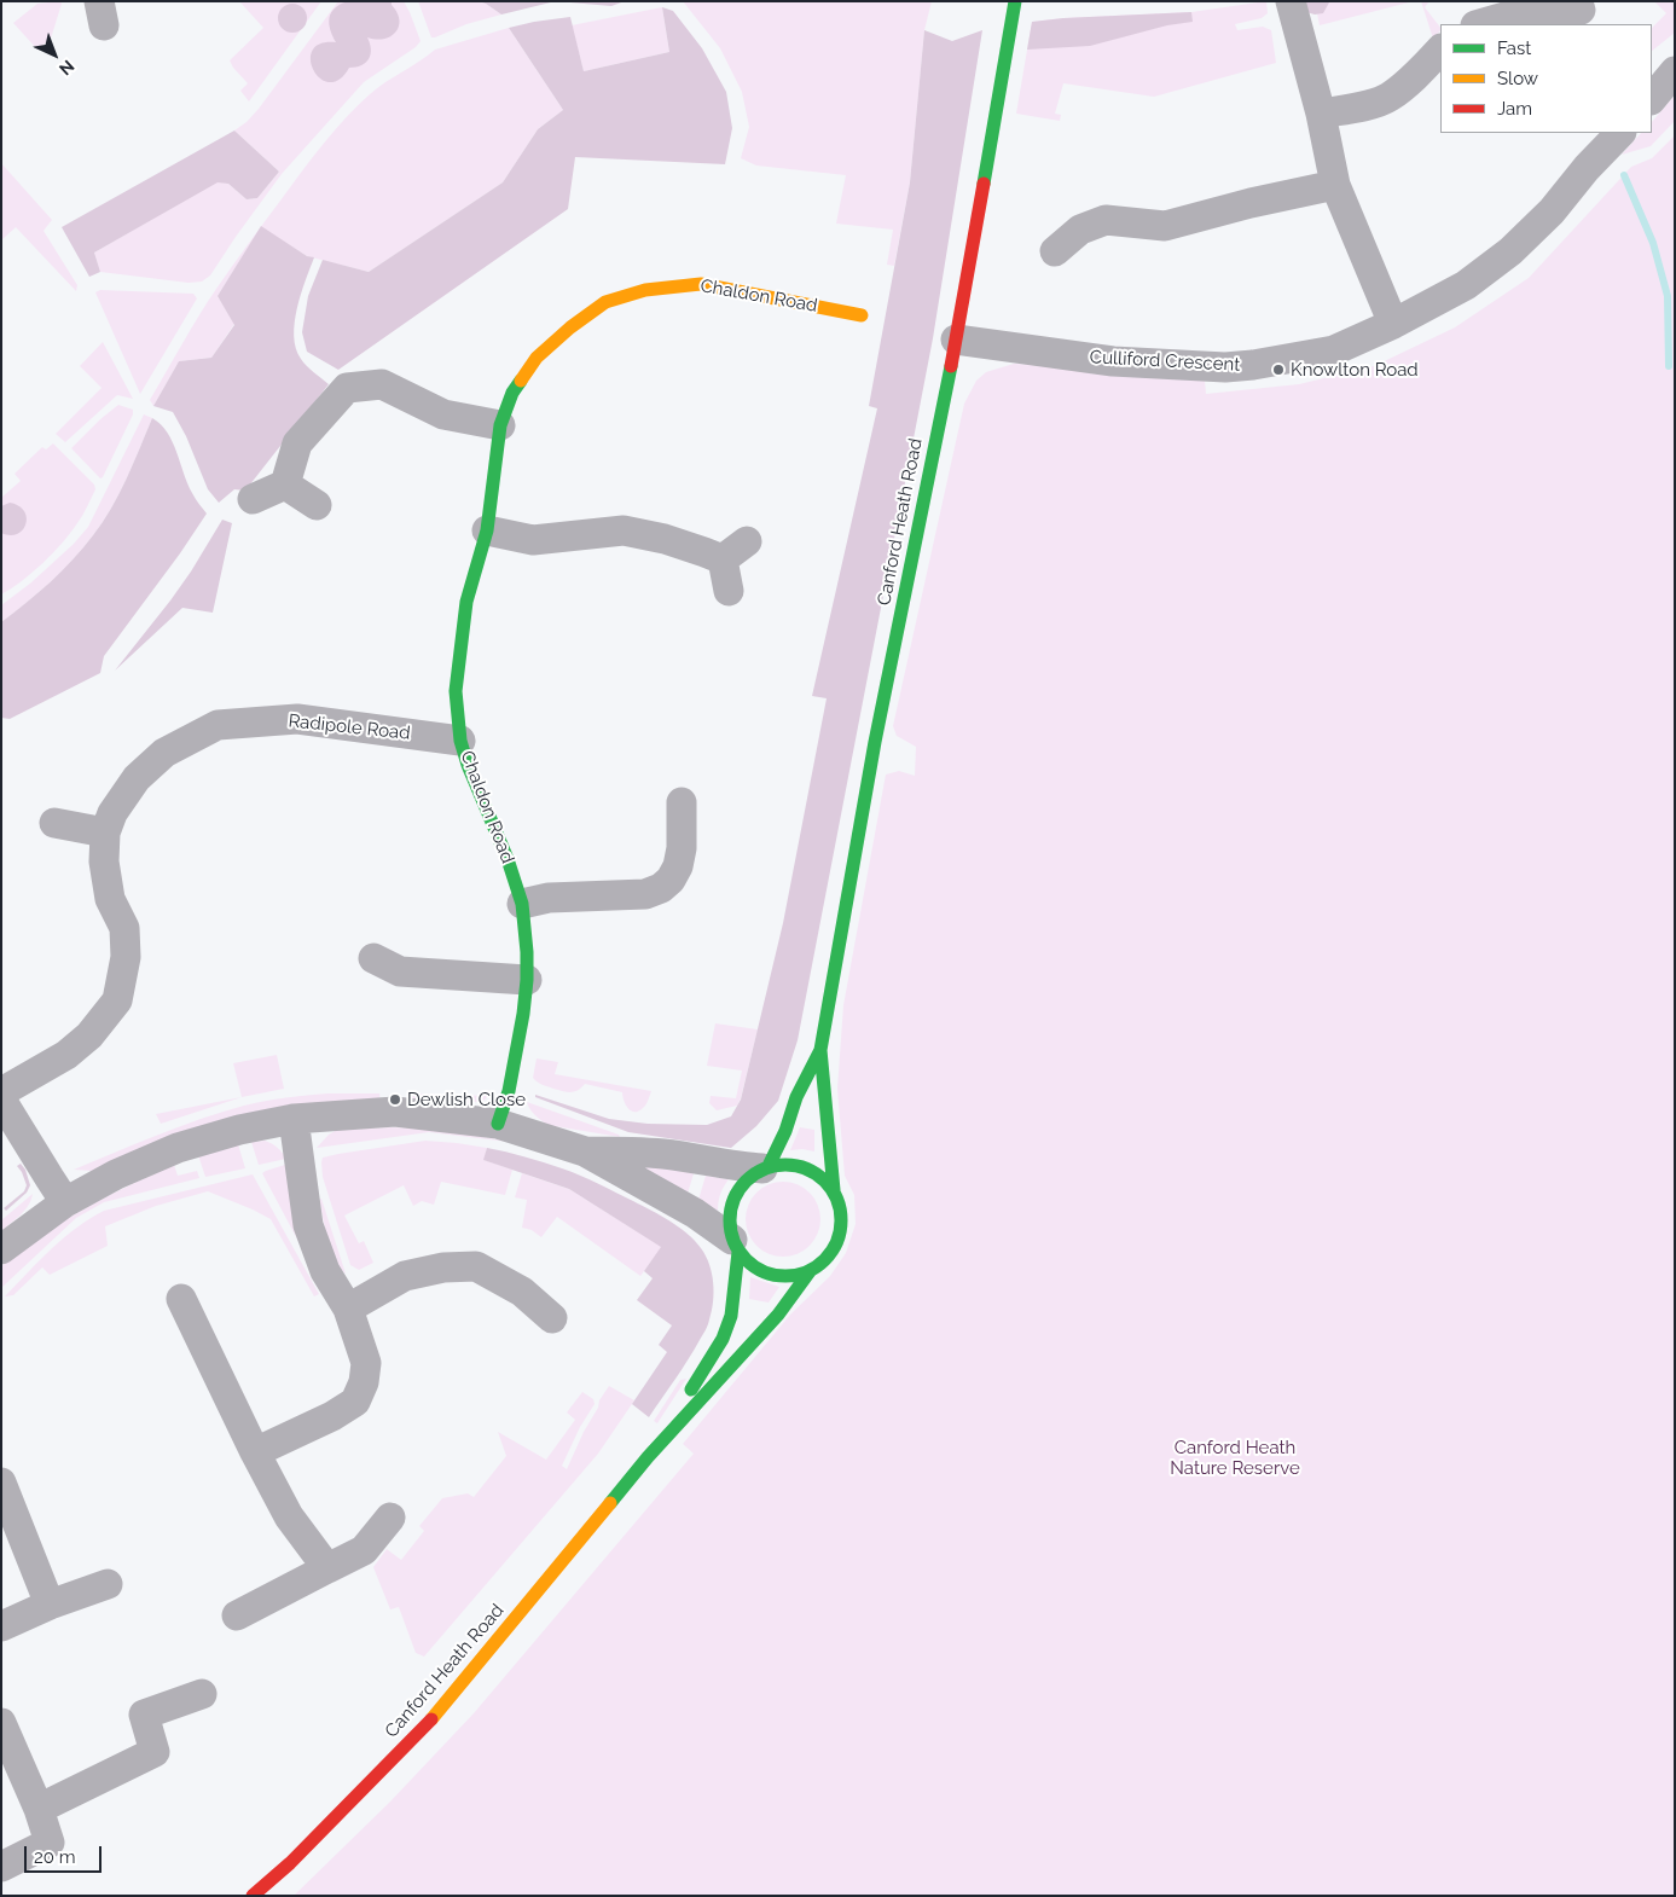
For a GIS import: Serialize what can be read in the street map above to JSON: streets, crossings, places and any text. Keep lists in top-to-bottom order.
{
  "streets": {
    "main road": ["Chaldon Road", "Canford Heath Road"],
    "street": ["Culliford Crescent", "Radipole Road"]
  },
  "crossings": [
    ["Chaldon Road", "Radipole Road"],
    ["Culliford Crescent", "Canford Heath Road"]
  ],
  "parks": ["Canford Heath Nature Reserve"],
  "places": ["Knowlton Road", "Dewlish Close"],
  "legend": ["Fast", "Slow", "Jam"],
  "scale_bar": "20 m",
  "north": "bottom right"
}
